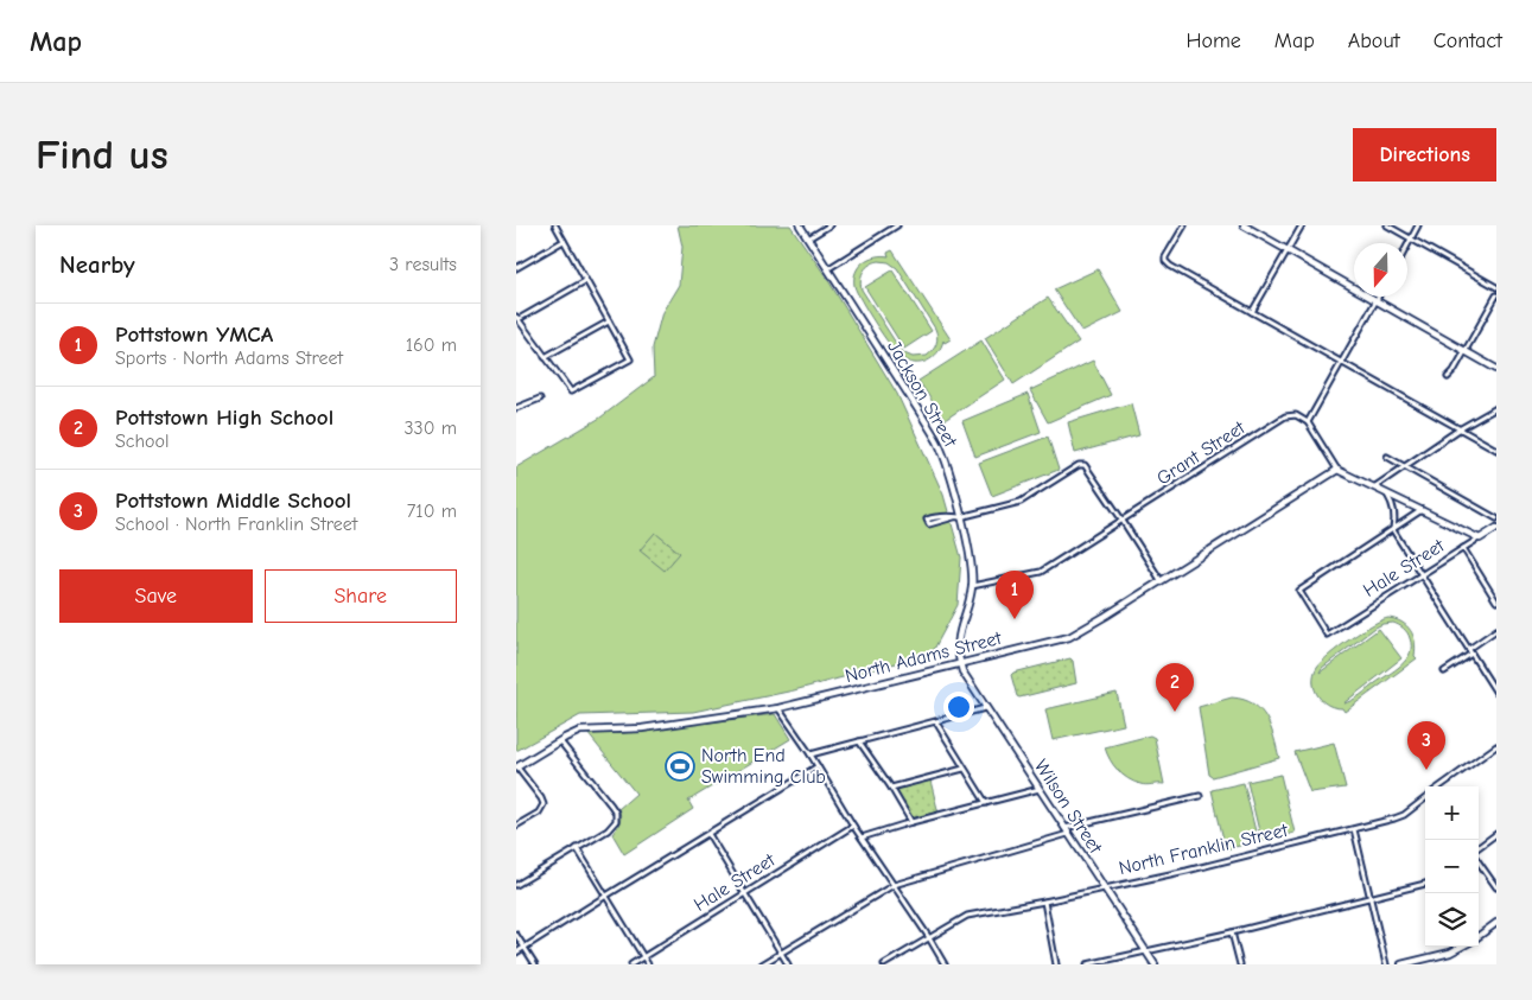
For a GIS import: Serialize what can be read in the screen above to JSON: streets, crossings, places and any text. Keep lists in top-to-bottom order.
{
  "streets": {
    "street": [
      "Jackson Street",
      "Grant Street",
      "Hale Street",
      "North Adams Street",
      "Wilson Street",
      "North Franklin Street"
    ]
  },
  "crossings": [
    ["Jackson Street", "Grant Street"],
    ["Jackson Street", "North Adams Street"],
    ["Jackson Street", "Wilson Street"],
    ["North Adams Street", "Wilson Street"],
    ["Wilson Street", "North Franklin Street"]
  ],
  "places": {
    "sports": ["North End Swimming Club"]
  },
  "north": "bottom",
  "page": {
    "header": "Map",
    "nav": [
      "Home",
      "Map",
      "About",
      "Contact"
    ],
    "buttons": [
      "Directions",
      ["Save", "Share"]
    ],
    "title": "Find us",
    "heading": ["Nearby", "3 results"],
    "list": [
      {
        "mark": "1",
        "name": "Pottstown YMCA",
        "note": "Sports · North Adams Street",
        "value": "160 m"
      },
      {
        "mark": "2",
        "name": "Pottstown High School",
        "note": "School",
        "value": "330 m"
      },
      {
        "mark": "3",
        "name": "Pottstown Middle School",
        "note": "School · North Franklin Street",
        "value": "710 m"
      }
    ],
    "pins": ["1", "2", "3"],
    "map_buttons": ["+", "−"]
  }
}
